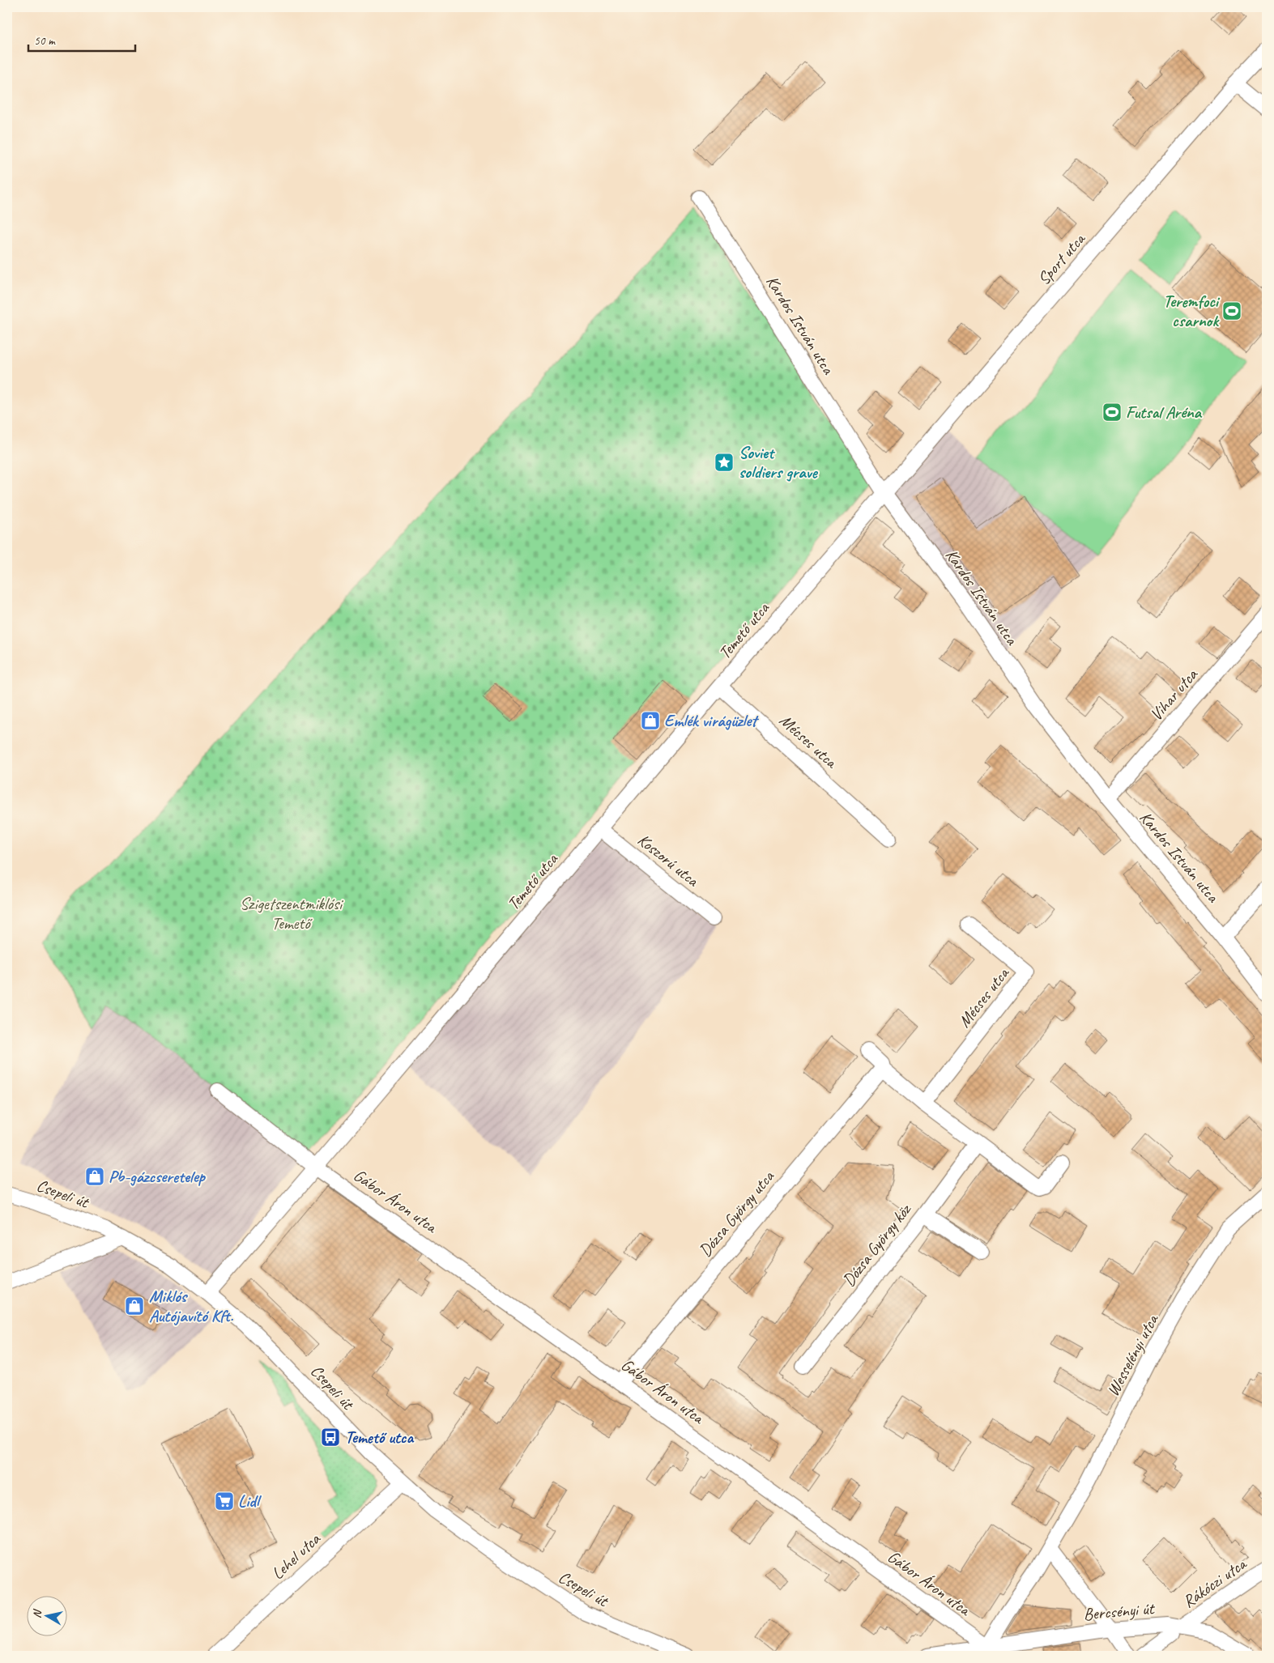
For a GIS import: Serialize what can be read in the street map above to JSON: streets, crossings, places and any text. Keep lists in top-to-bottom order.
{
  "streets": {
    "street": [
      "Sport utca",
      "Kardos István utca",
      "Temető utca",
      "Vihar utca",
      "Mécses utca",
      "Koszorú utca",
      "Csepeli út",
      "Gábor Áron utca",
      "Dózsa György utca",
      "Dózsa György köz",
      "Wesselényi utca",
      "Lehel utca",
      "Rákóczi utca",
      "Bercsényi út"
    ]
  },
  "crossings": [
    ["Sport utca", "Kardos István utca"],
    ["Sport utca", "Temető utca"],
    ["Kardos István utca", "Temető utca"],
    ["Kardos István utca", "Vihar utca"],
    ["Temető utca", "Mécses utca"],
    ["Temető utca", "Koszorú utca"],
    ["Temető utca", "Csepeli út"],
    ["Temető utca", "Gábor Áron utca"],
    ["Csepeli út", "Lehel utca"],
    ["Gábor Áron utca", "Dózsa György utca"],
    ["Gábor Áron utca", "Wesselényi utca"],
    ["Gábor Áron utca", "Bercsényi út"],
    ["Wesselényi utca", "Bercsényi út"],
    ["Rákóczi utca", "Bercsényi út"]
  ],
  "parks": ["Szigetszentmiklósi Temető"],
  "places": {
    "sports": ["Teremfoci csarnok", "Futsal Aréna"],
    "place": ["Soviet soldiers grave"],
    "shop": ["Emlék virágüzlet", "Pb-gázcseretelep", "Miklós Autójavító Kft."],
    "bus stop": ["Temető utca"],
    "supermarket": ["Lidl"]
  },
  "scale_bar": "50 m",
  "north": "left"
}
